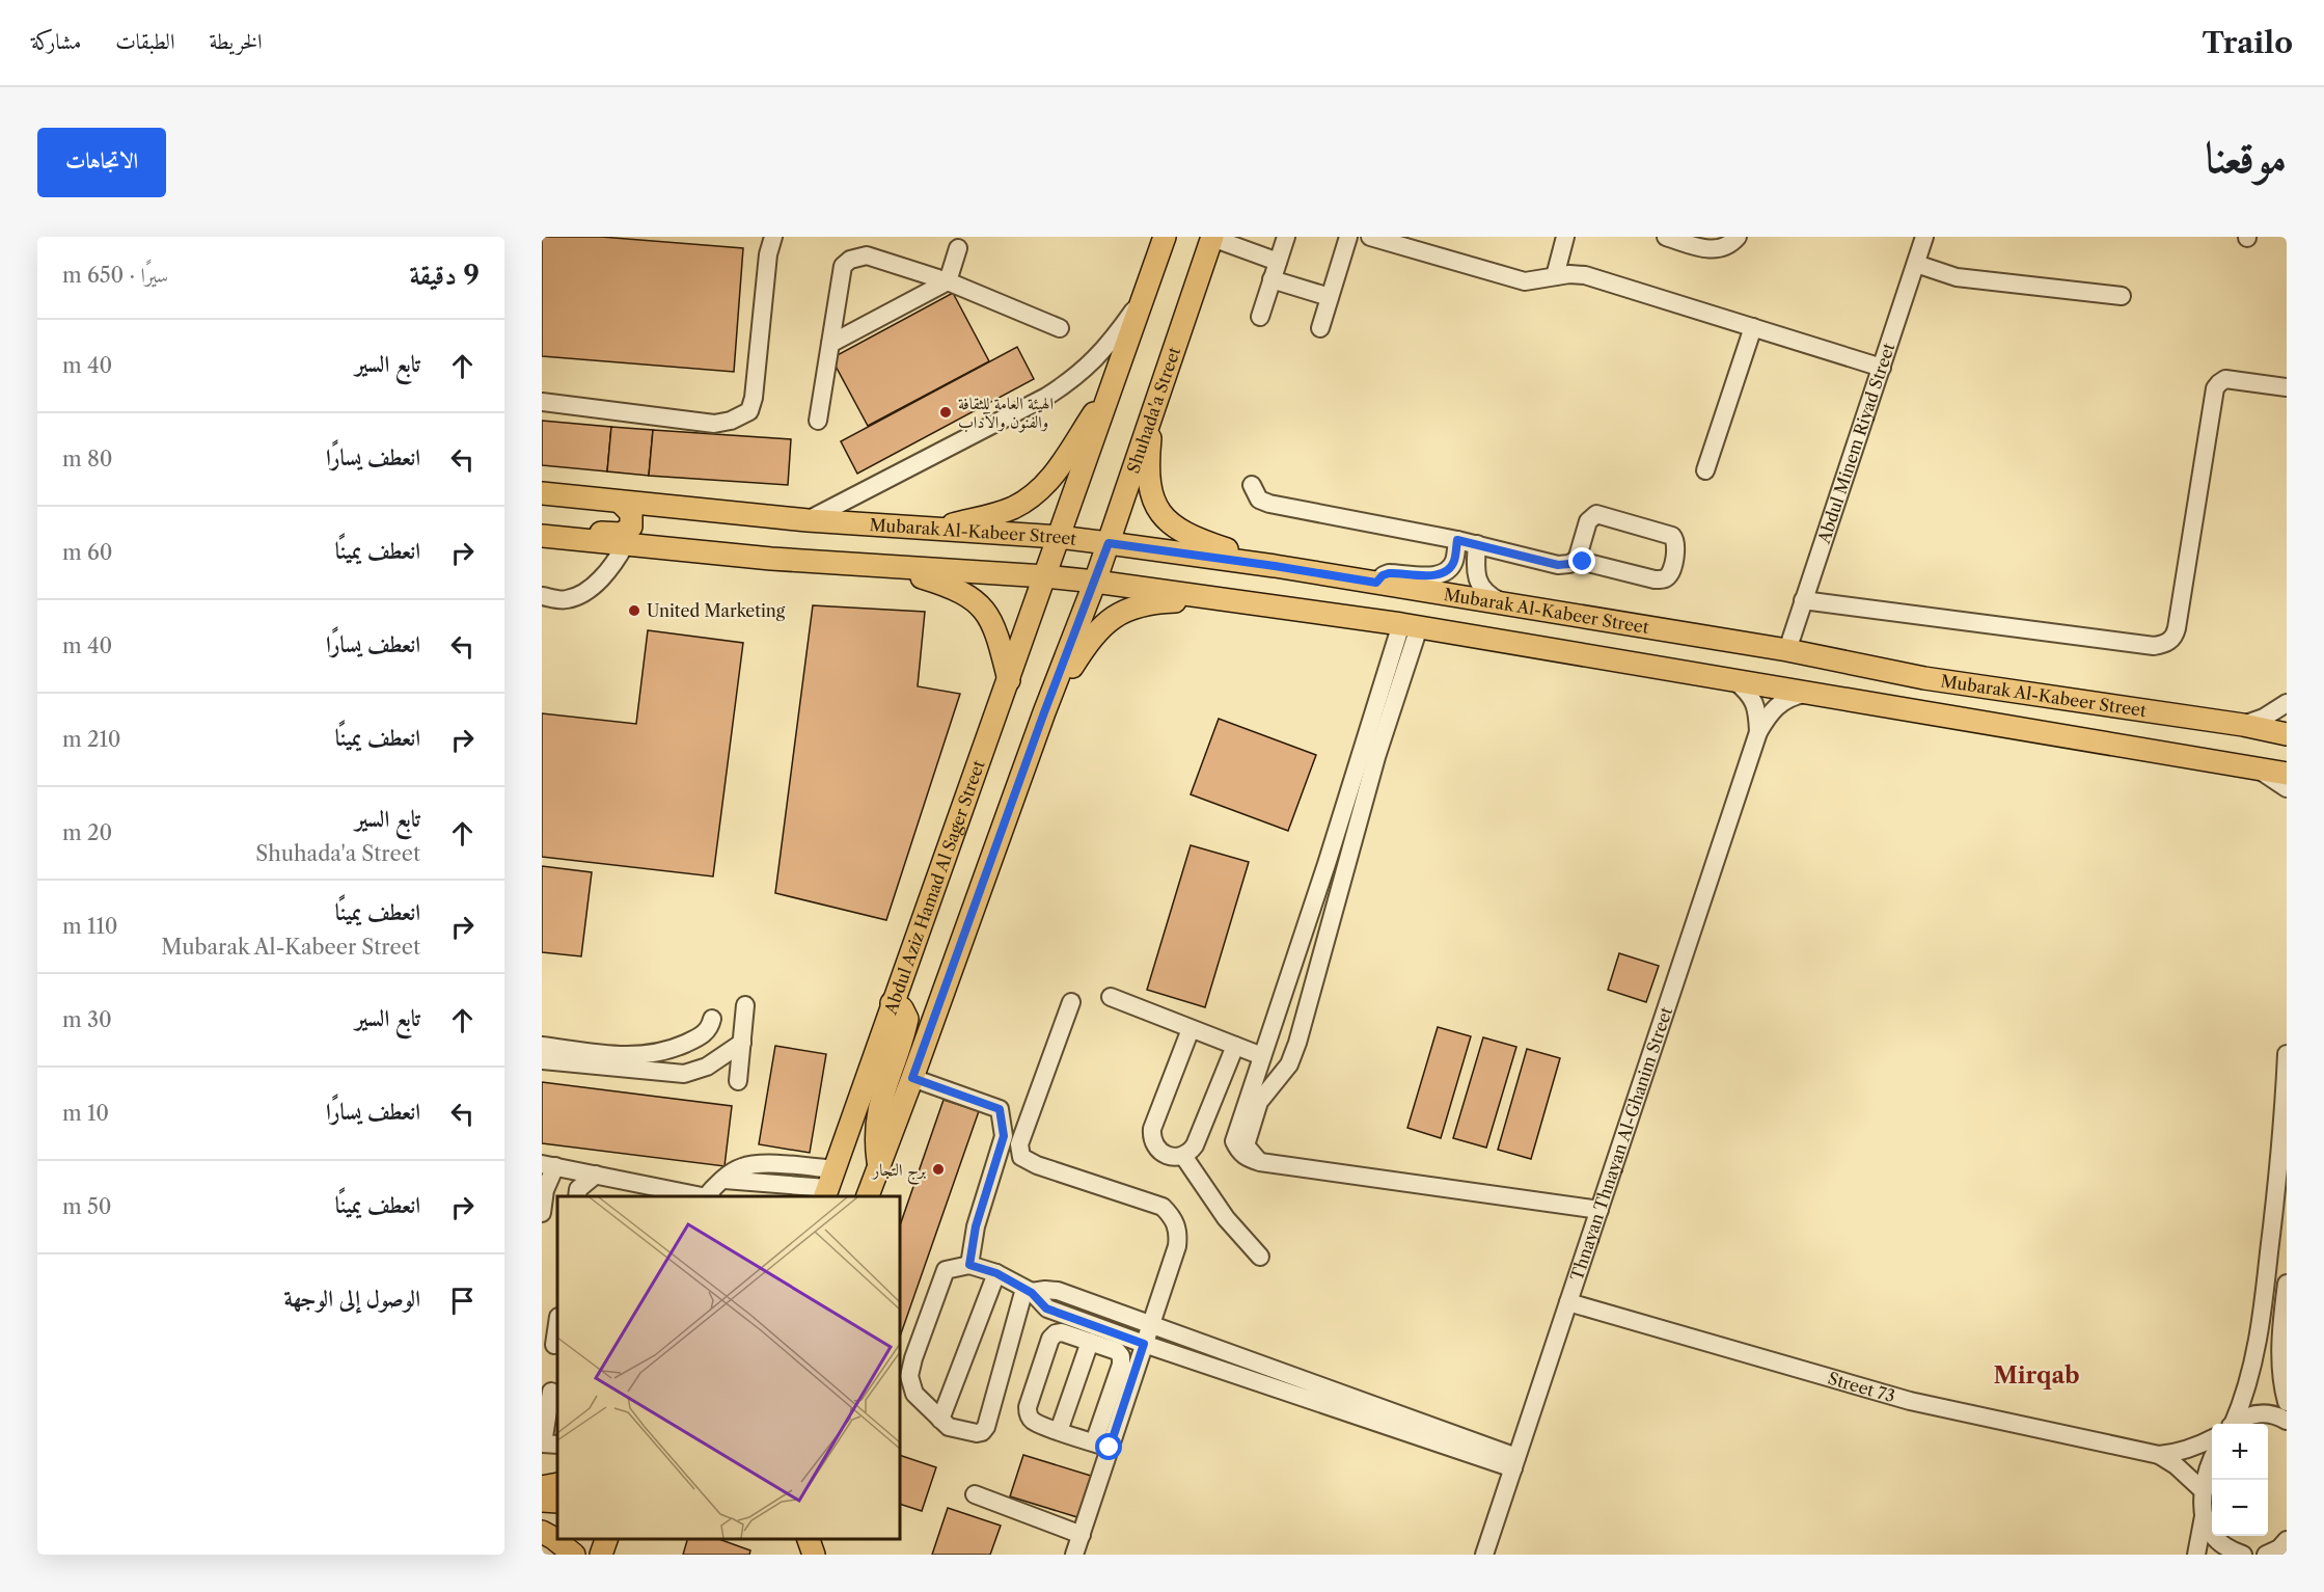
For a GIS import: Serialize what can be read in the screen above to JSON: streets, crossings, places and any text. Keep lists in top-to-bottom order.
{
  "streets": {
    "main road": ["Shuhada'a Street", "Mubarak Al-Kabeer Street", "Abdul Aziz Hamad Al Sager Street"],
    "street": ["Abdul Minem Riyad Street", "Thnayan Thnayan Al-Ghanim Street", "Street 73"]
  },
  "crossings": [
    ["Shuhada'a Street", "Mubarak Al-Kabeer Street"],
    ["Abdul Minem Riyad Street", "Mubarak Al-Kabeer Street"],
    ["Mubarak Al-Kabeer Street", "Abdul Aziz Hamad Al Sager Street"],
    ["Mubarak Al-Kabeer Street", "Thnayan Thnayan Al-Ghanim Street"],
    ["Thnayan Thnayan Al-Ghanim Street", "Street 73"]
  ],
  "districts": ["Mirqab"],
  "places": ["الهيئة العامة للثقافة والفنون والآداب", "United Marketing", "برج التجار"],
  "page": {
    "header": "Trailo",
    "nav": ["الخريطة", "الطبقات", "مشاركة"],
    "title": "موقعنا",
    "buttons": "الاتجاهات",
    "heading": ["9 دقيقة", "سيرًا · 650 m"],
    "list": [
      ["تابع السير", "40 m"],
      ["انعطف يسارًا", "80 m"],
      ["انعطف يمينًا", "60 m"],
      ["انعطف يسارًا", "40 m"],
      ["انعطف يمينًا", "210 m"],
      ["تابع السير", "Shuhada'a Street", "20 m"],
      ["انعطف يمينًا", "Mubarak Al-Kabeer Street", "110 m"],
      ["تابع السير", "30 m"],
      ["انعطف يسارًا", "10 m"],
      ["انعطف يمينًا", "50 m"],
      "الوصول إلى الوجهة"
    ],
    "map_buttons": ["+", "−"]
  }
}
